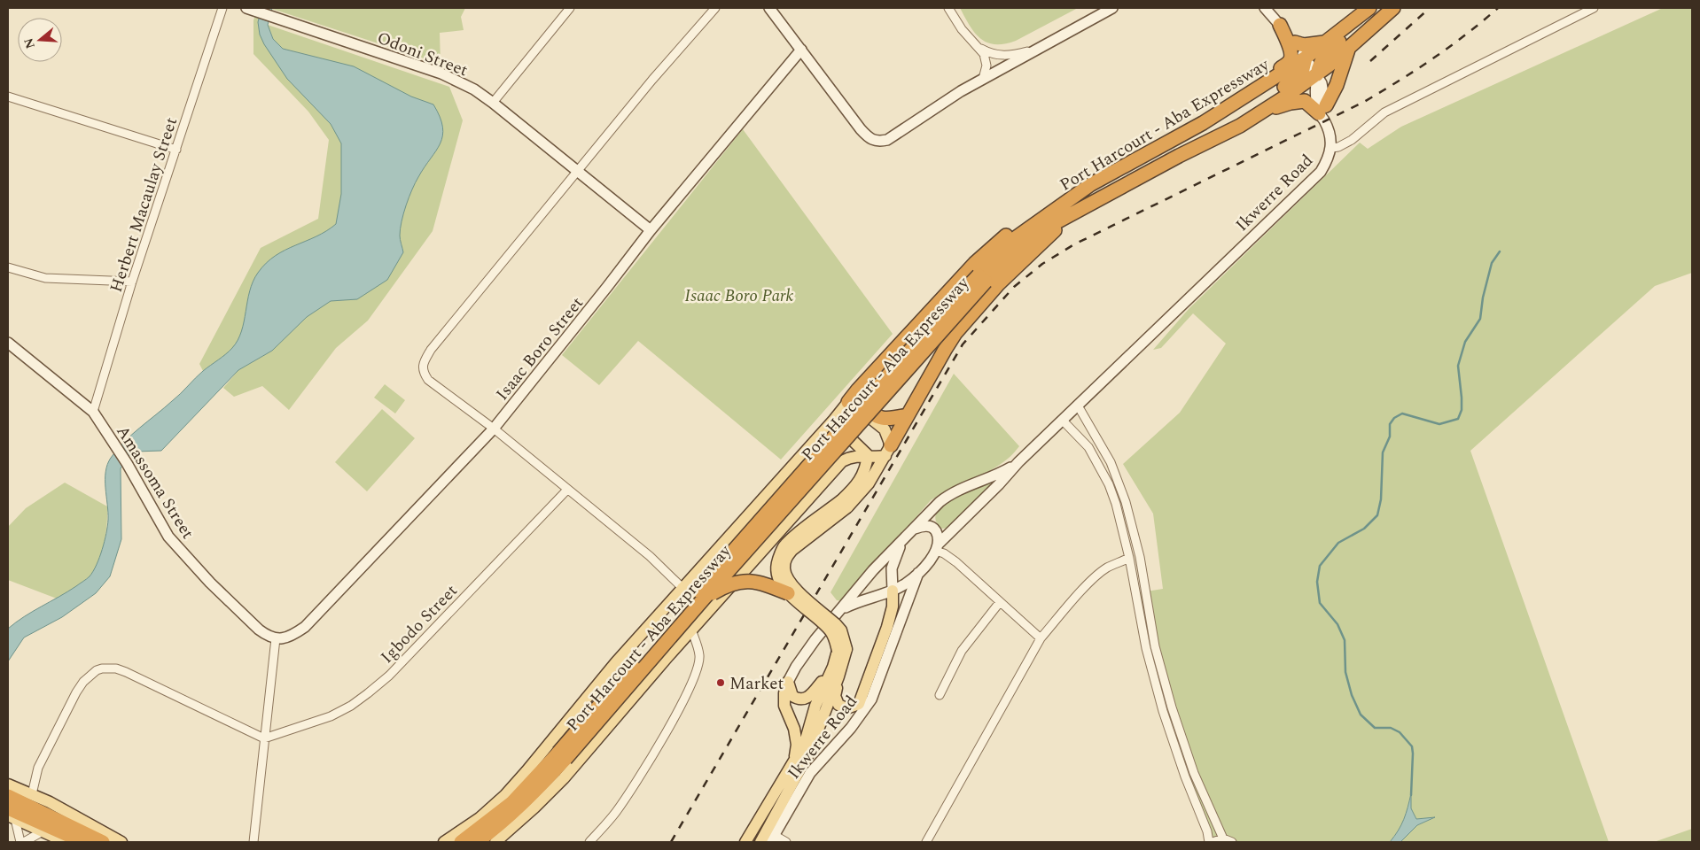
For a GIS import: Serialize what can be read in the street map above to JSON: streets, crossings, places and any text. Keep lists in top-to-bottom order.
{
  "streets": {
    "highway": ["Port Harcourt - Aba Expressway"],
    "main road": ["Ikwerre Road"],
    "street": [
      "Odoni Street",
      "Herbert Macaulay Street",
      "Isaac Boro Street",
      "Amassoma Street",
      "Igbodo Street"
    ]
  },
  "crossings": [
    ["Odoni Street", "Isaac Boro Street"],
    ["Herbert Macaulay Street", "Amassoma Street"],
    ["Isaac Boro Street", "Amassoma Street"]
  ],
  "parks": ["Isaac Boro Park"],
  "places": ["Market"],
  "north": "left"
}
